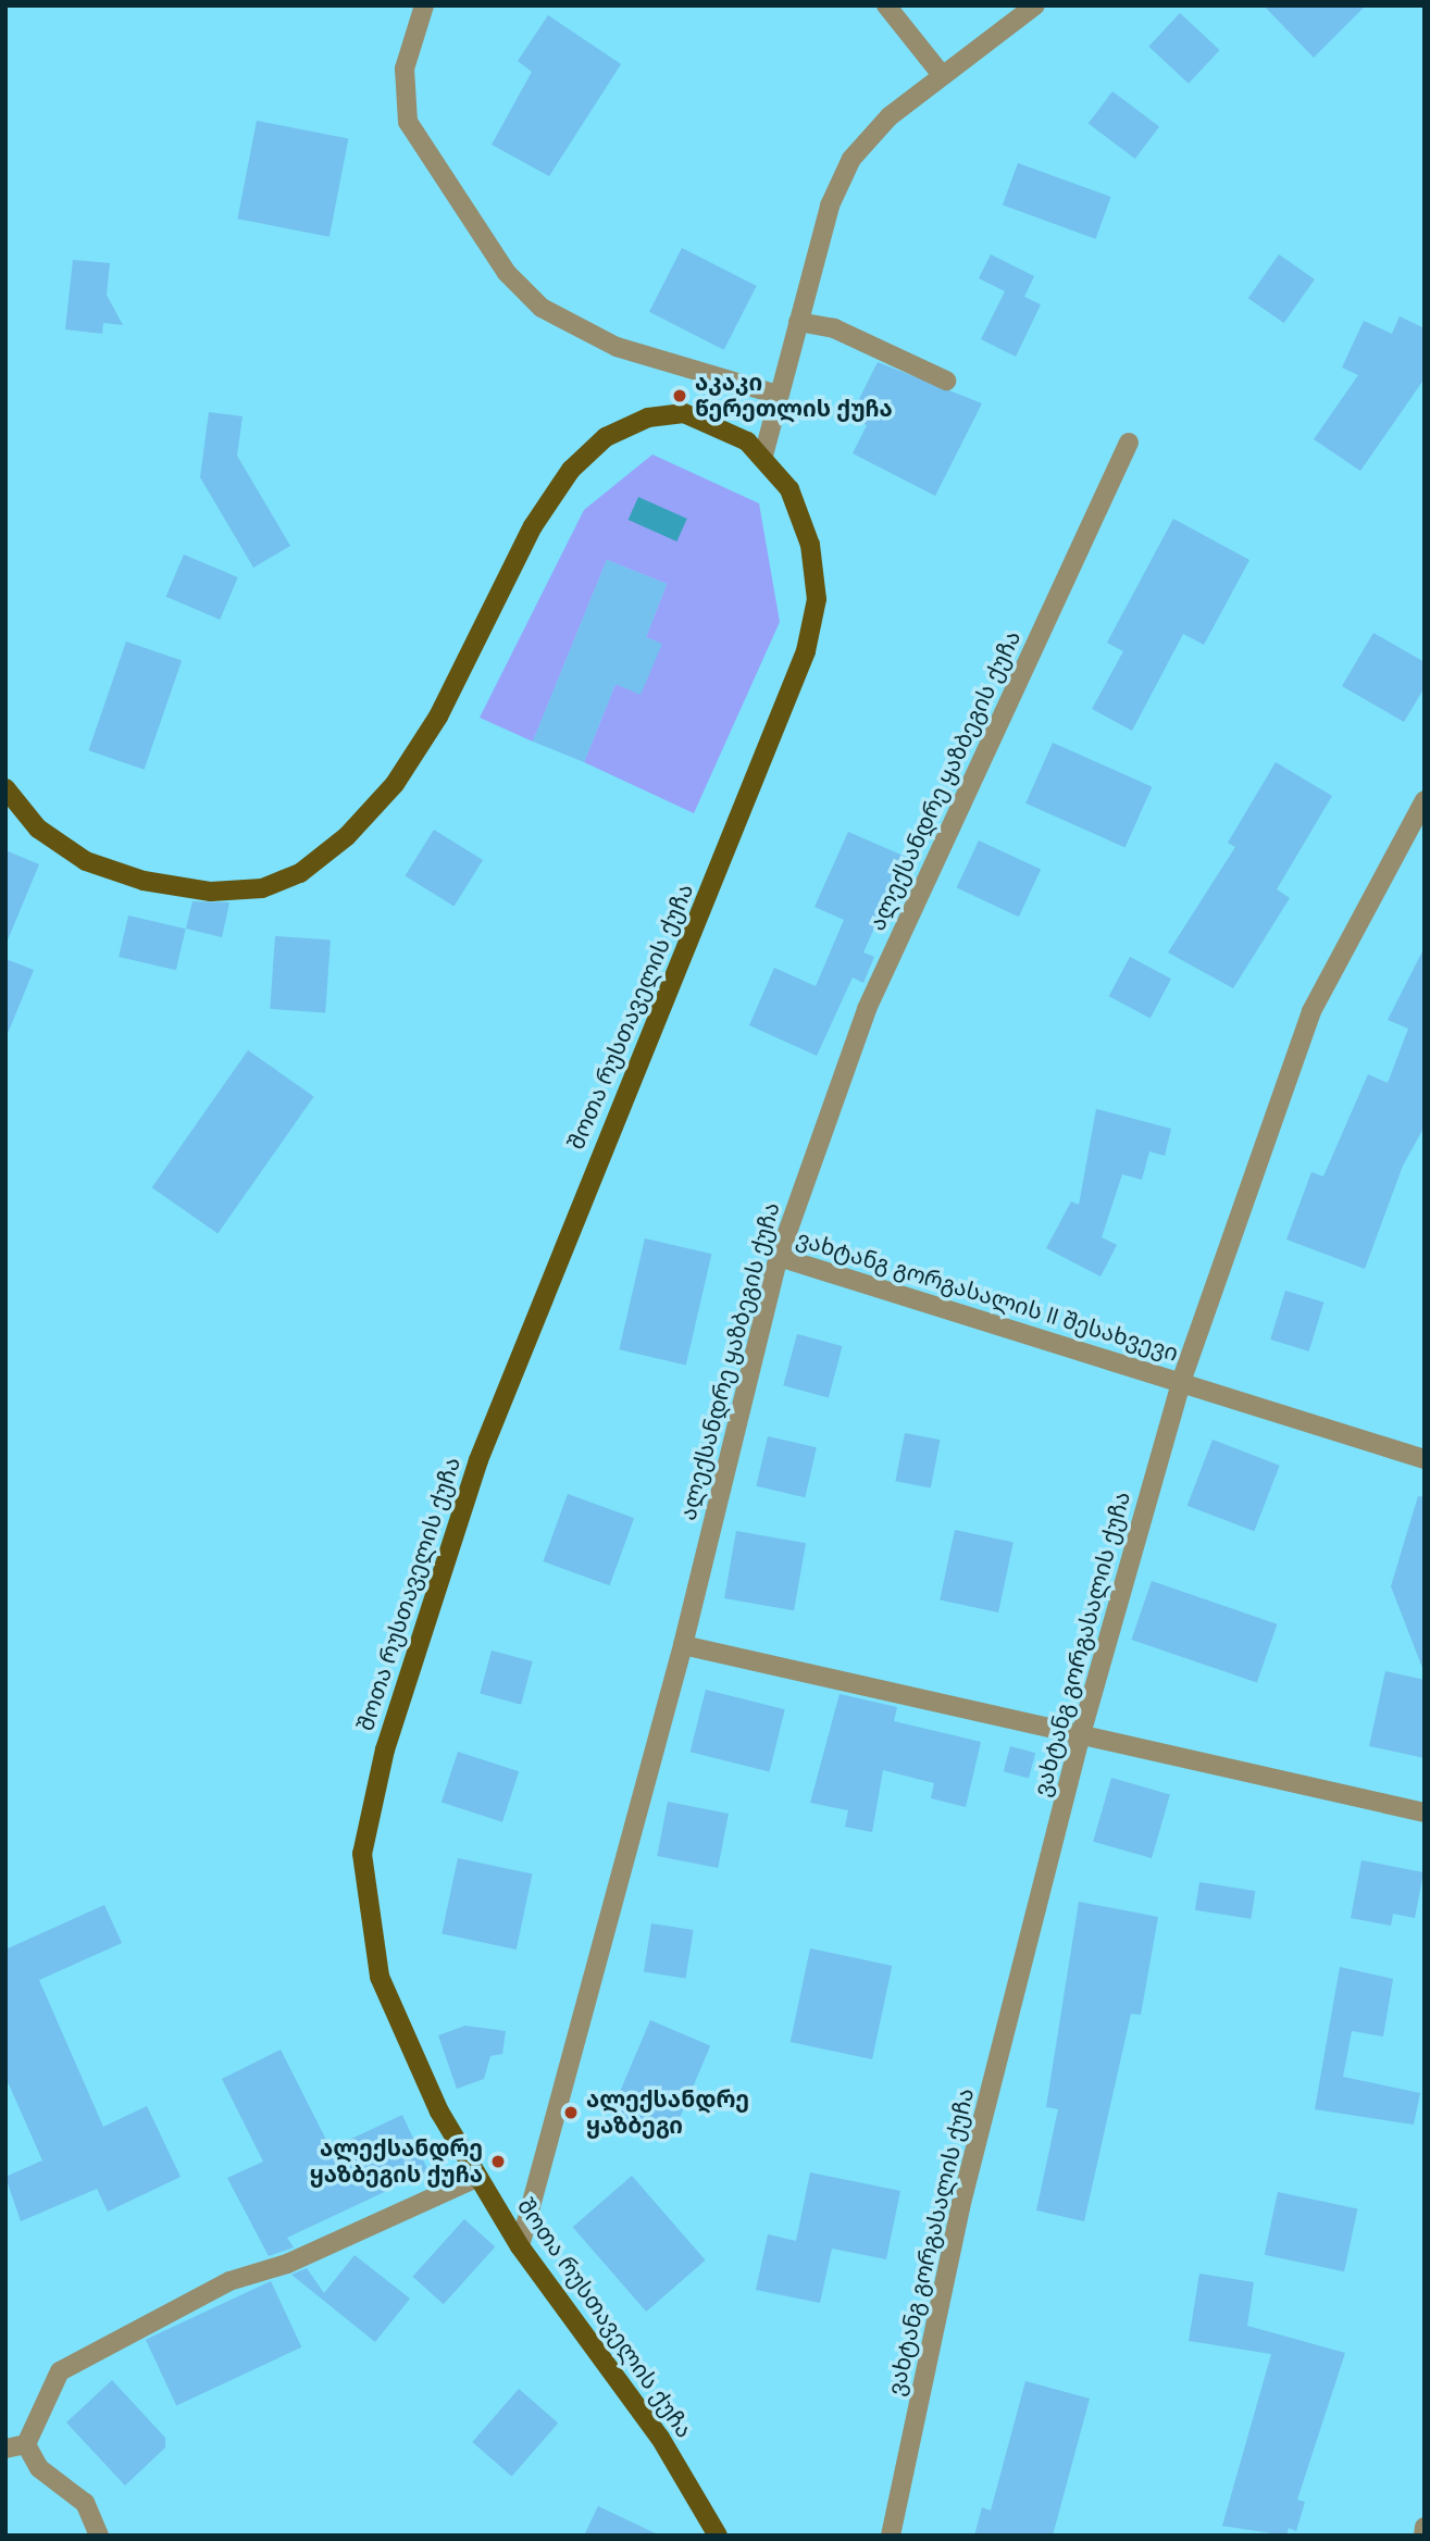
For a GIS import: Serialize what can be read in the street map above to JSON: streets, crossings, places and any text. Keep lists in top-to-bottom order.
{
  "streets": {
    "main road": ["შოთა რუსთაველის ქუჩა"],
    "street": ["ალექსანდრე ყაზბეგის ქუჩა", "ვახტანგ გორგასალის II შესახვევი", "ვახტანგ გორგასალის ქუჩა"]
  },
  "crossings": [
    ["ალექსანდრე ყაზბეგის ქუჩა", "შოთა რუსთაველის ქუჩა"],
    ["ალექსანდრე ყაზბეგის ქუჩა", "ვახტანგ გორგასალის II შესახვევი"],
    ["ვახტანგ გორგასალის II შესახვევი", "ვახტანგ გორგასალის ქუჩა"]
  ],
  "places": ["აკაკი წერეთლის ქუჩა", "ალექსანდრე ყაზბეგი", "ალექსანდრე ყაზბეგის ქუჩა"]
}
